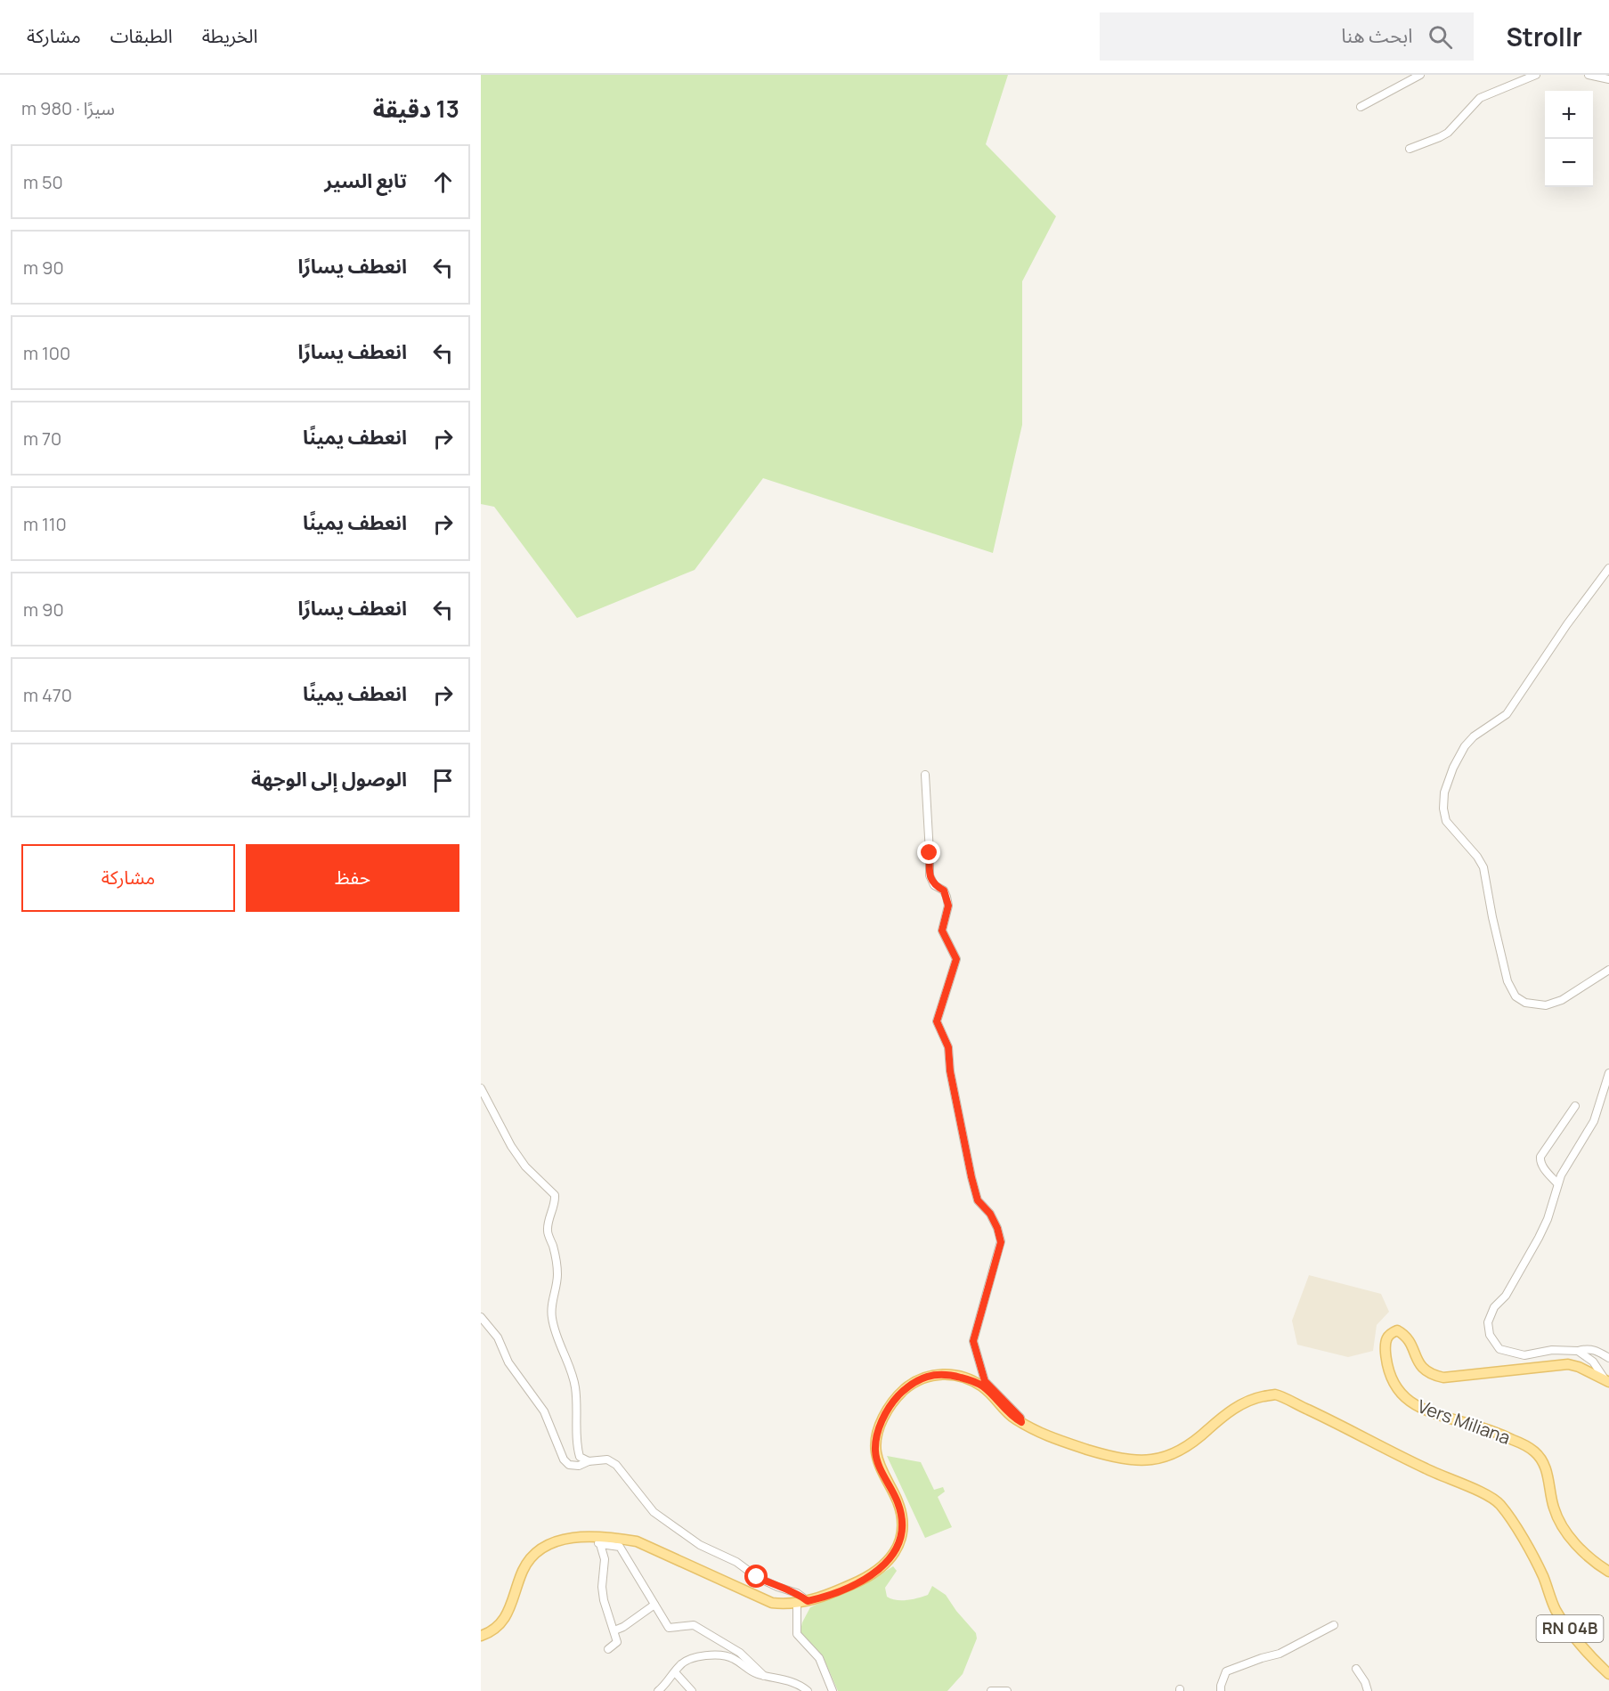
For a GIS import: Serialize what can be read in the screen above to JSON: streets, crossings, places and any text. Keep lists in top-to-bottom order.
{
  "streets": {
    "main road": ["Vers Miliana", "RN 04B"]
  },
  "page": {
    "header": "Strollr",
    "search": "ابحث هنا",
    "nav": ["الخريطة", "الطبقات", "مشاركة"],
    "heading": ["13 دقيقة", "سيرًا · 980 m"],
    "map_buttons": ["+", "−"],
    "list": [
      ["تابع السير", "50 m"],
      ["انعطف يسارًا", "90 m"],
      ["انعطف يسارًا", "100 m"],
      ["انعطف يمينًا", "70 m"],
      ["انعطف يمينًا", "110 m"],
      ["انعطف يسارًا", "90 m"],
      ["انعطف يمينًا", "470 m"],
      "الوصول إلى الوجهة"
    ],
    "buttons": ["حفظ", "مشاركة"]
  }
}
